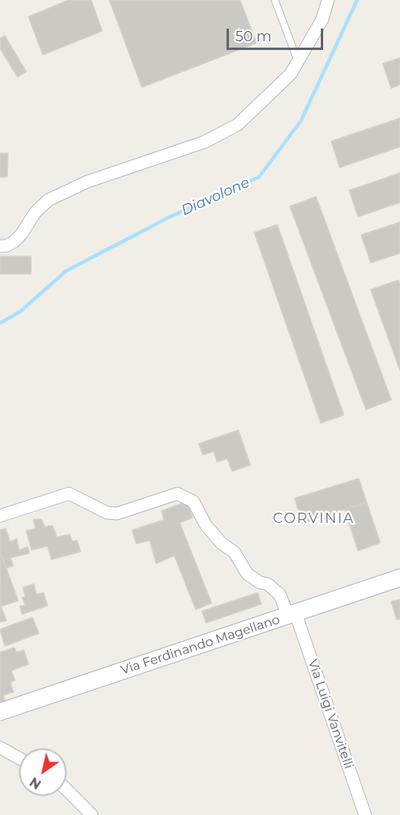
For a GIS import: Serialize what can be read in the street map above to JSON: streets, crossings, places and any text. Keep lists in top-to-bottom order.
{
  "streets": {
    "street": ["Via Ferdinando Magellano", "Via Luigi Vanvitelli"]
  },
  "crossings": [
    ["Via Ferdinando Magellano", "Via Luigi Vanvitelli"]
  ],
  "districts": ["CORVINIA"],
  "water": ["Diavolone"],
  "scale_bar": "50 m",
  "north": "bottom left"
}
